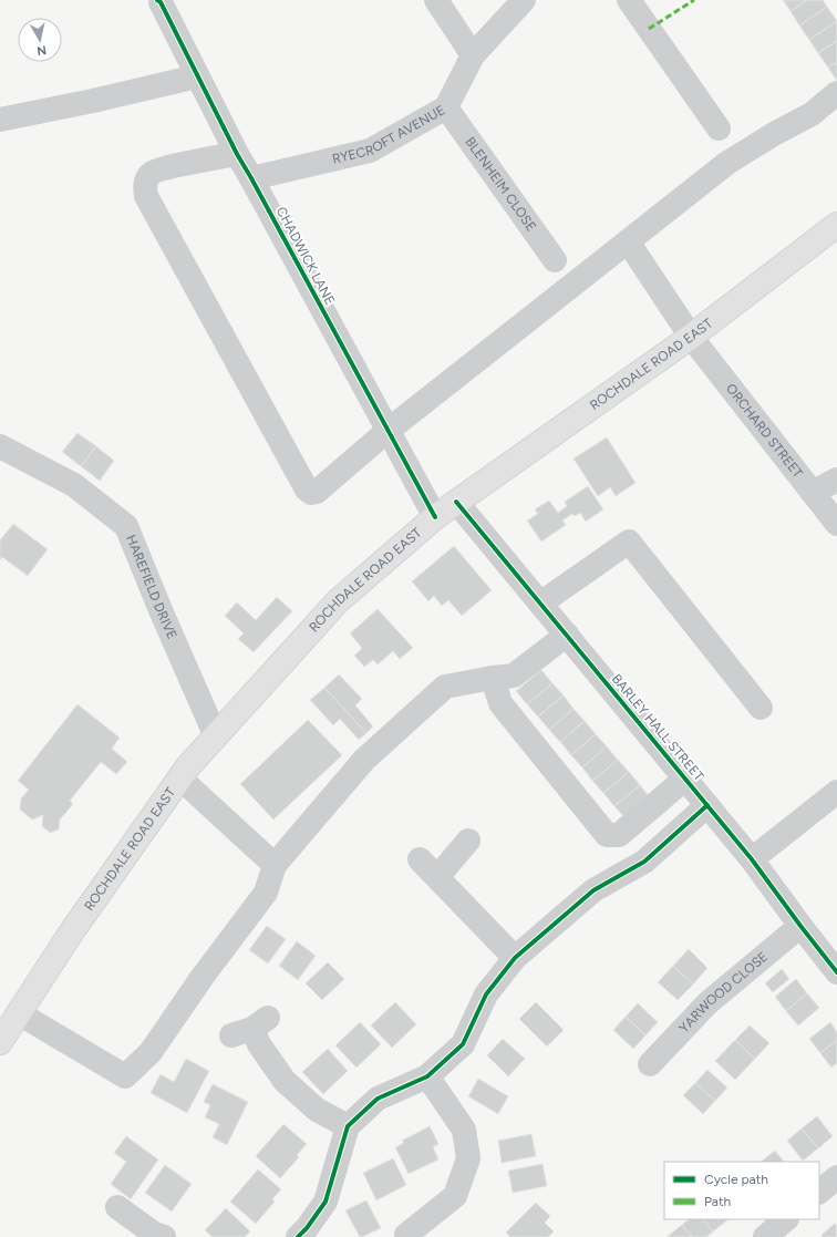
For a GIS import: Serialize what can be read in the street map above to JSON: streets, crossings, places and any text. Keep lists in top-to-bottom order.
{
  "streets": {
    "highway": ["ROCHDALE ROAD EAST"],
    "street": [
      "RYECROFT AVENUE",
      "BLENHEIM CLOSE",
      "CHADWICK LANE",
      "ORCHARD STREET",
      "HAREFIELD DRIVE",
      "BARLEY HALL STREET",
      "YARWOOD CLOSE"
    ]
  },
  "crossings": [
    ["RYECROFT AVENUE", "BLENHEIM CLOSE"],
    ["RYECROFT AVENUE", "CHADWICK LANE"],
    ["CHADWICK LANE", "ROCHDALE ROAD EAST"],
    ["ROCHDALE ROAD EAST", "ORCHARD STREET"],
    ["ROCHDALE ROAD EAST", "HAREFIELD DRIVE"],
    ["ROCHDALE ROAD EAST", "BARLEY HALL STREET"],
    ["BARLEY HALL STREET", "YARWOOD CLOSE"]
  ],
  "legend": ["Cycle path", "Path"],
  "north": "bottom"
}
